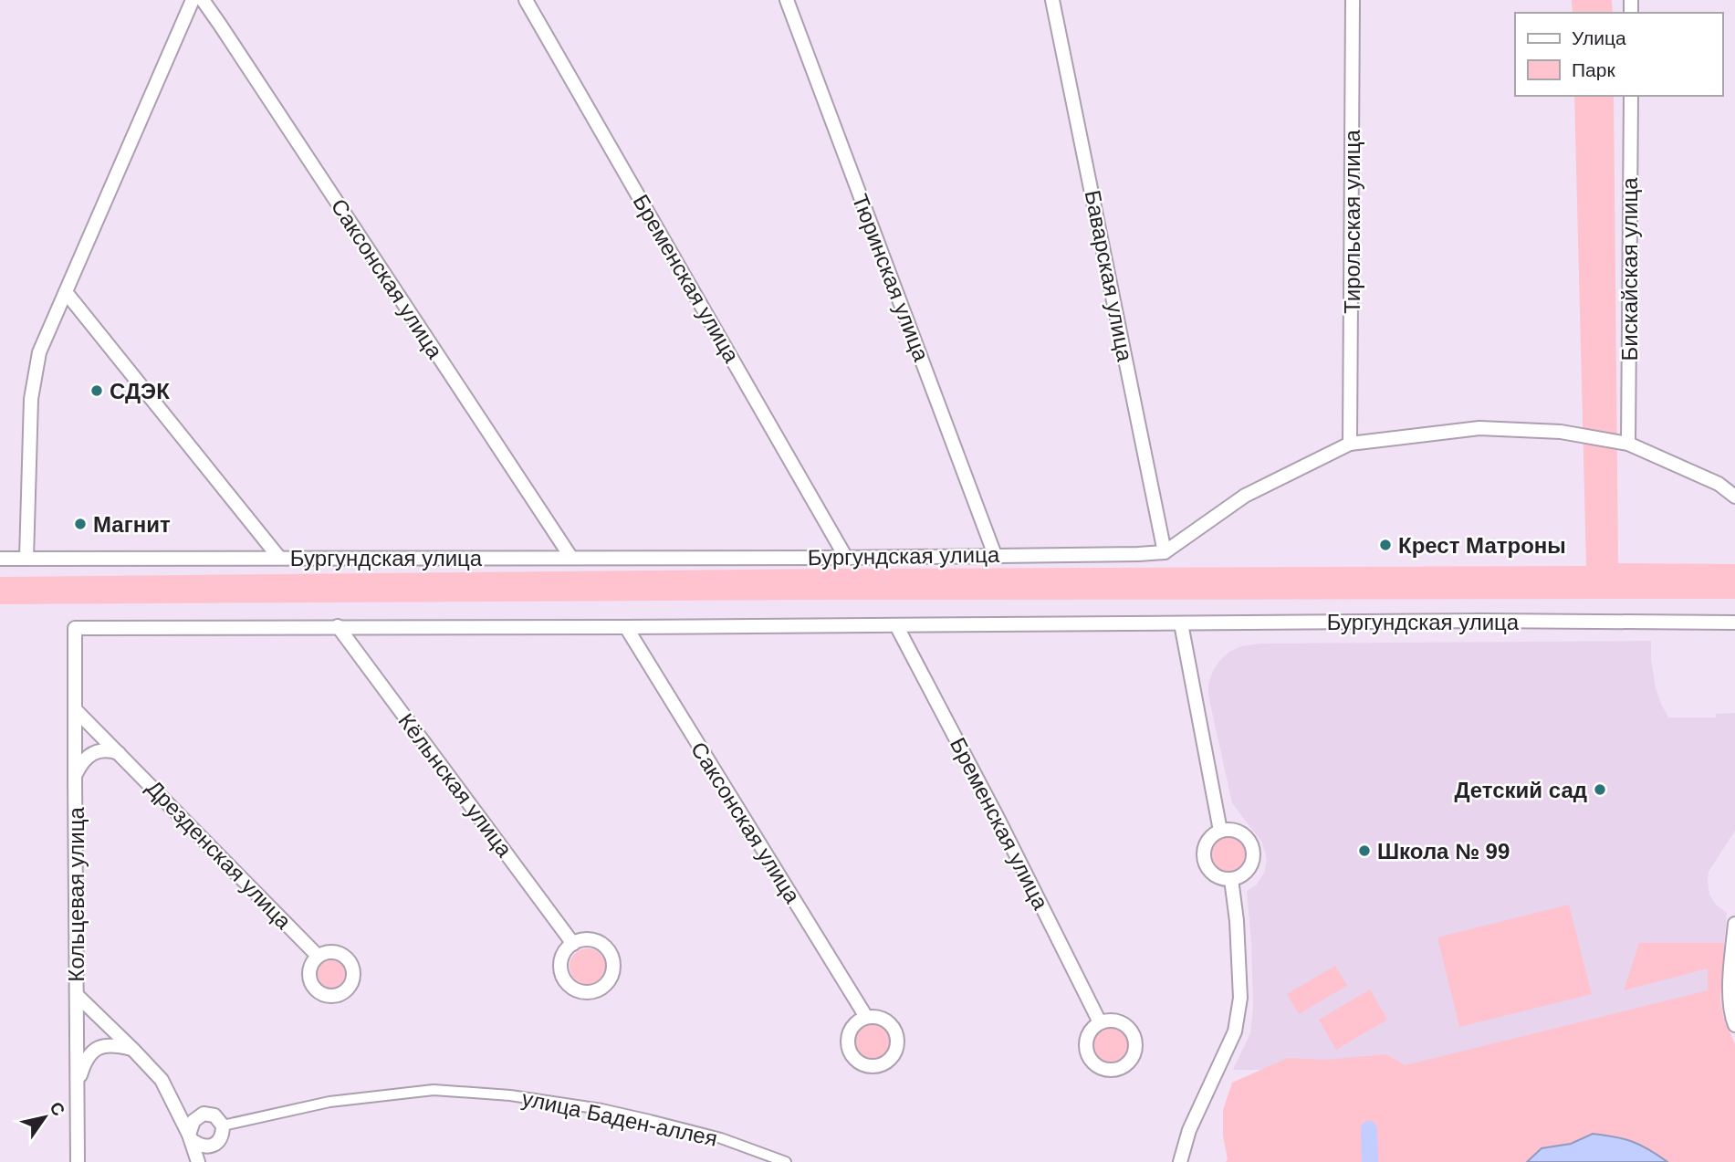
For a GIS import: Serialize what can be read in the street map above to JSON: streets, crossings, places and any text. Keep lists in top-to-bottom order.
{
  "streets": {
    "street": [
      "Тирольская улица",
      "Бискайская улица",
      "Баварская улица",
      "Тюринская улица",
      "Саксонская улица",
      "Бременская улица",
      "Бургундская улица",
      "Кёльнская улица",
      "Дрезденская улица",
      "Кольцевая улица",
      "улица Баден-аллея"
    ]
  },
  "crossings": [
    ["Баварская улица", "Бургундская улица"],
    ["Тюринская улица", "Бургундская улица"],
    ["Саксонская улица", "Бургундская улица"],
    ["Бременская улица", "Бургундская улица"],
    ["Бургундская улица", "Кёльнская улица"],
    ["Бургундская улица", "Кольцевая улица"],
    ["Дрезденская улица", "Кольцевая улица"]
  ],
  "places": [
    "СДЭК",
    "Магнит",
    "Крест Матроны",
    "Детский сад",
    "Школа № 99"
  ],
  "legend": ["Улица", "Парк"],
  "north": "top right"
}
